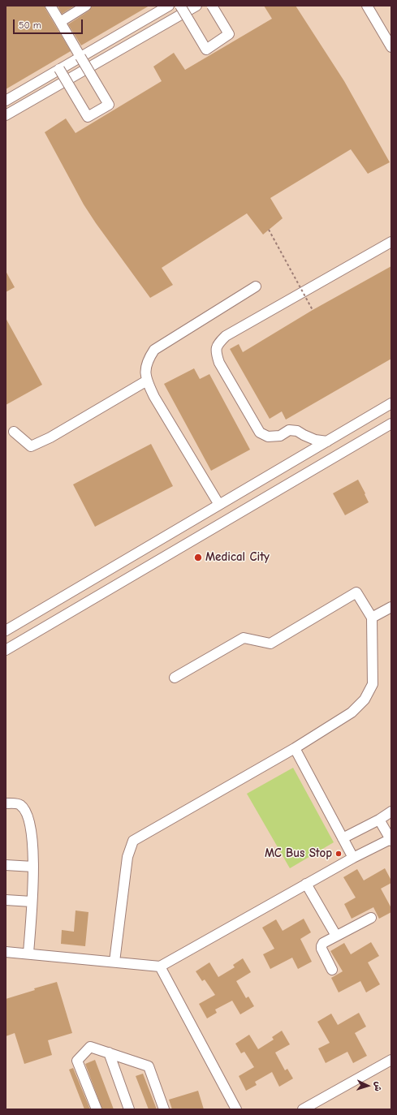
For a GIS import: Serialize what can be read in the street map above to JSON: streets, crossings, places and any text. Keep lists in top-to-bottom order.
{
  "places": ["Medical City", "MC Bus Stop"],
  "scale_bar": "50 m",
  "north": "right"
}
